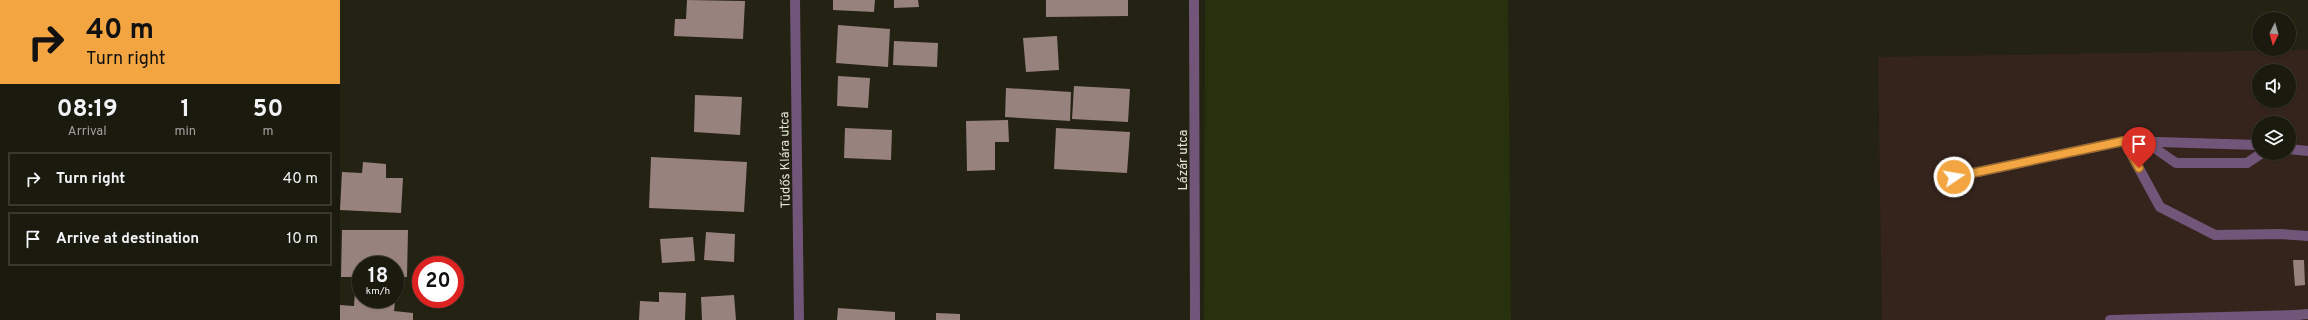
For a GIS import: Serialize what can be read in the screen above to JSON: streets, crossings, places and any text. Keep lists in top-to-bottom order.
{
  "streets": {
    "street": ["Tüdős Klára utca", "Lázár utca"]
  },
  "north": "bottom",
  "page": {
    "turn": ["40 m", "Turn right"],
    "eta": [
      "08:19",
      "Arrival",
      "1",
      "min",
      "50",
      "m"
    ],
    "list": [
      {
        "name": "Turn right",
        "value": "40 m"
      },
      {
        "name": "Arrive at destination",
        "value": "10 m"
      }
    ],
    "speed": "18 km/h",
    "limit": "20"
  }
}
